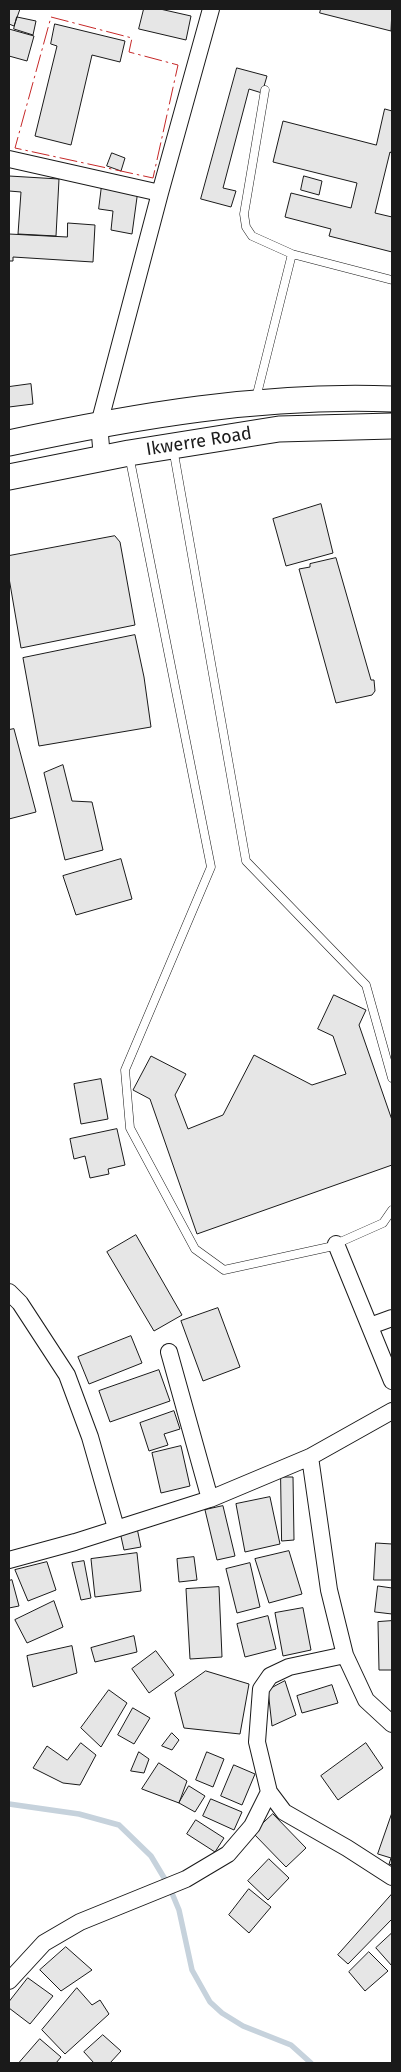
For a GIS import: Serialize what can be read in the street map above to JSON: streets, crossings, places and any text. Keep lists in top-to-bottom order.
{
  "streets": {
    "main road": ["Ikwerre Road"]
  }
}
